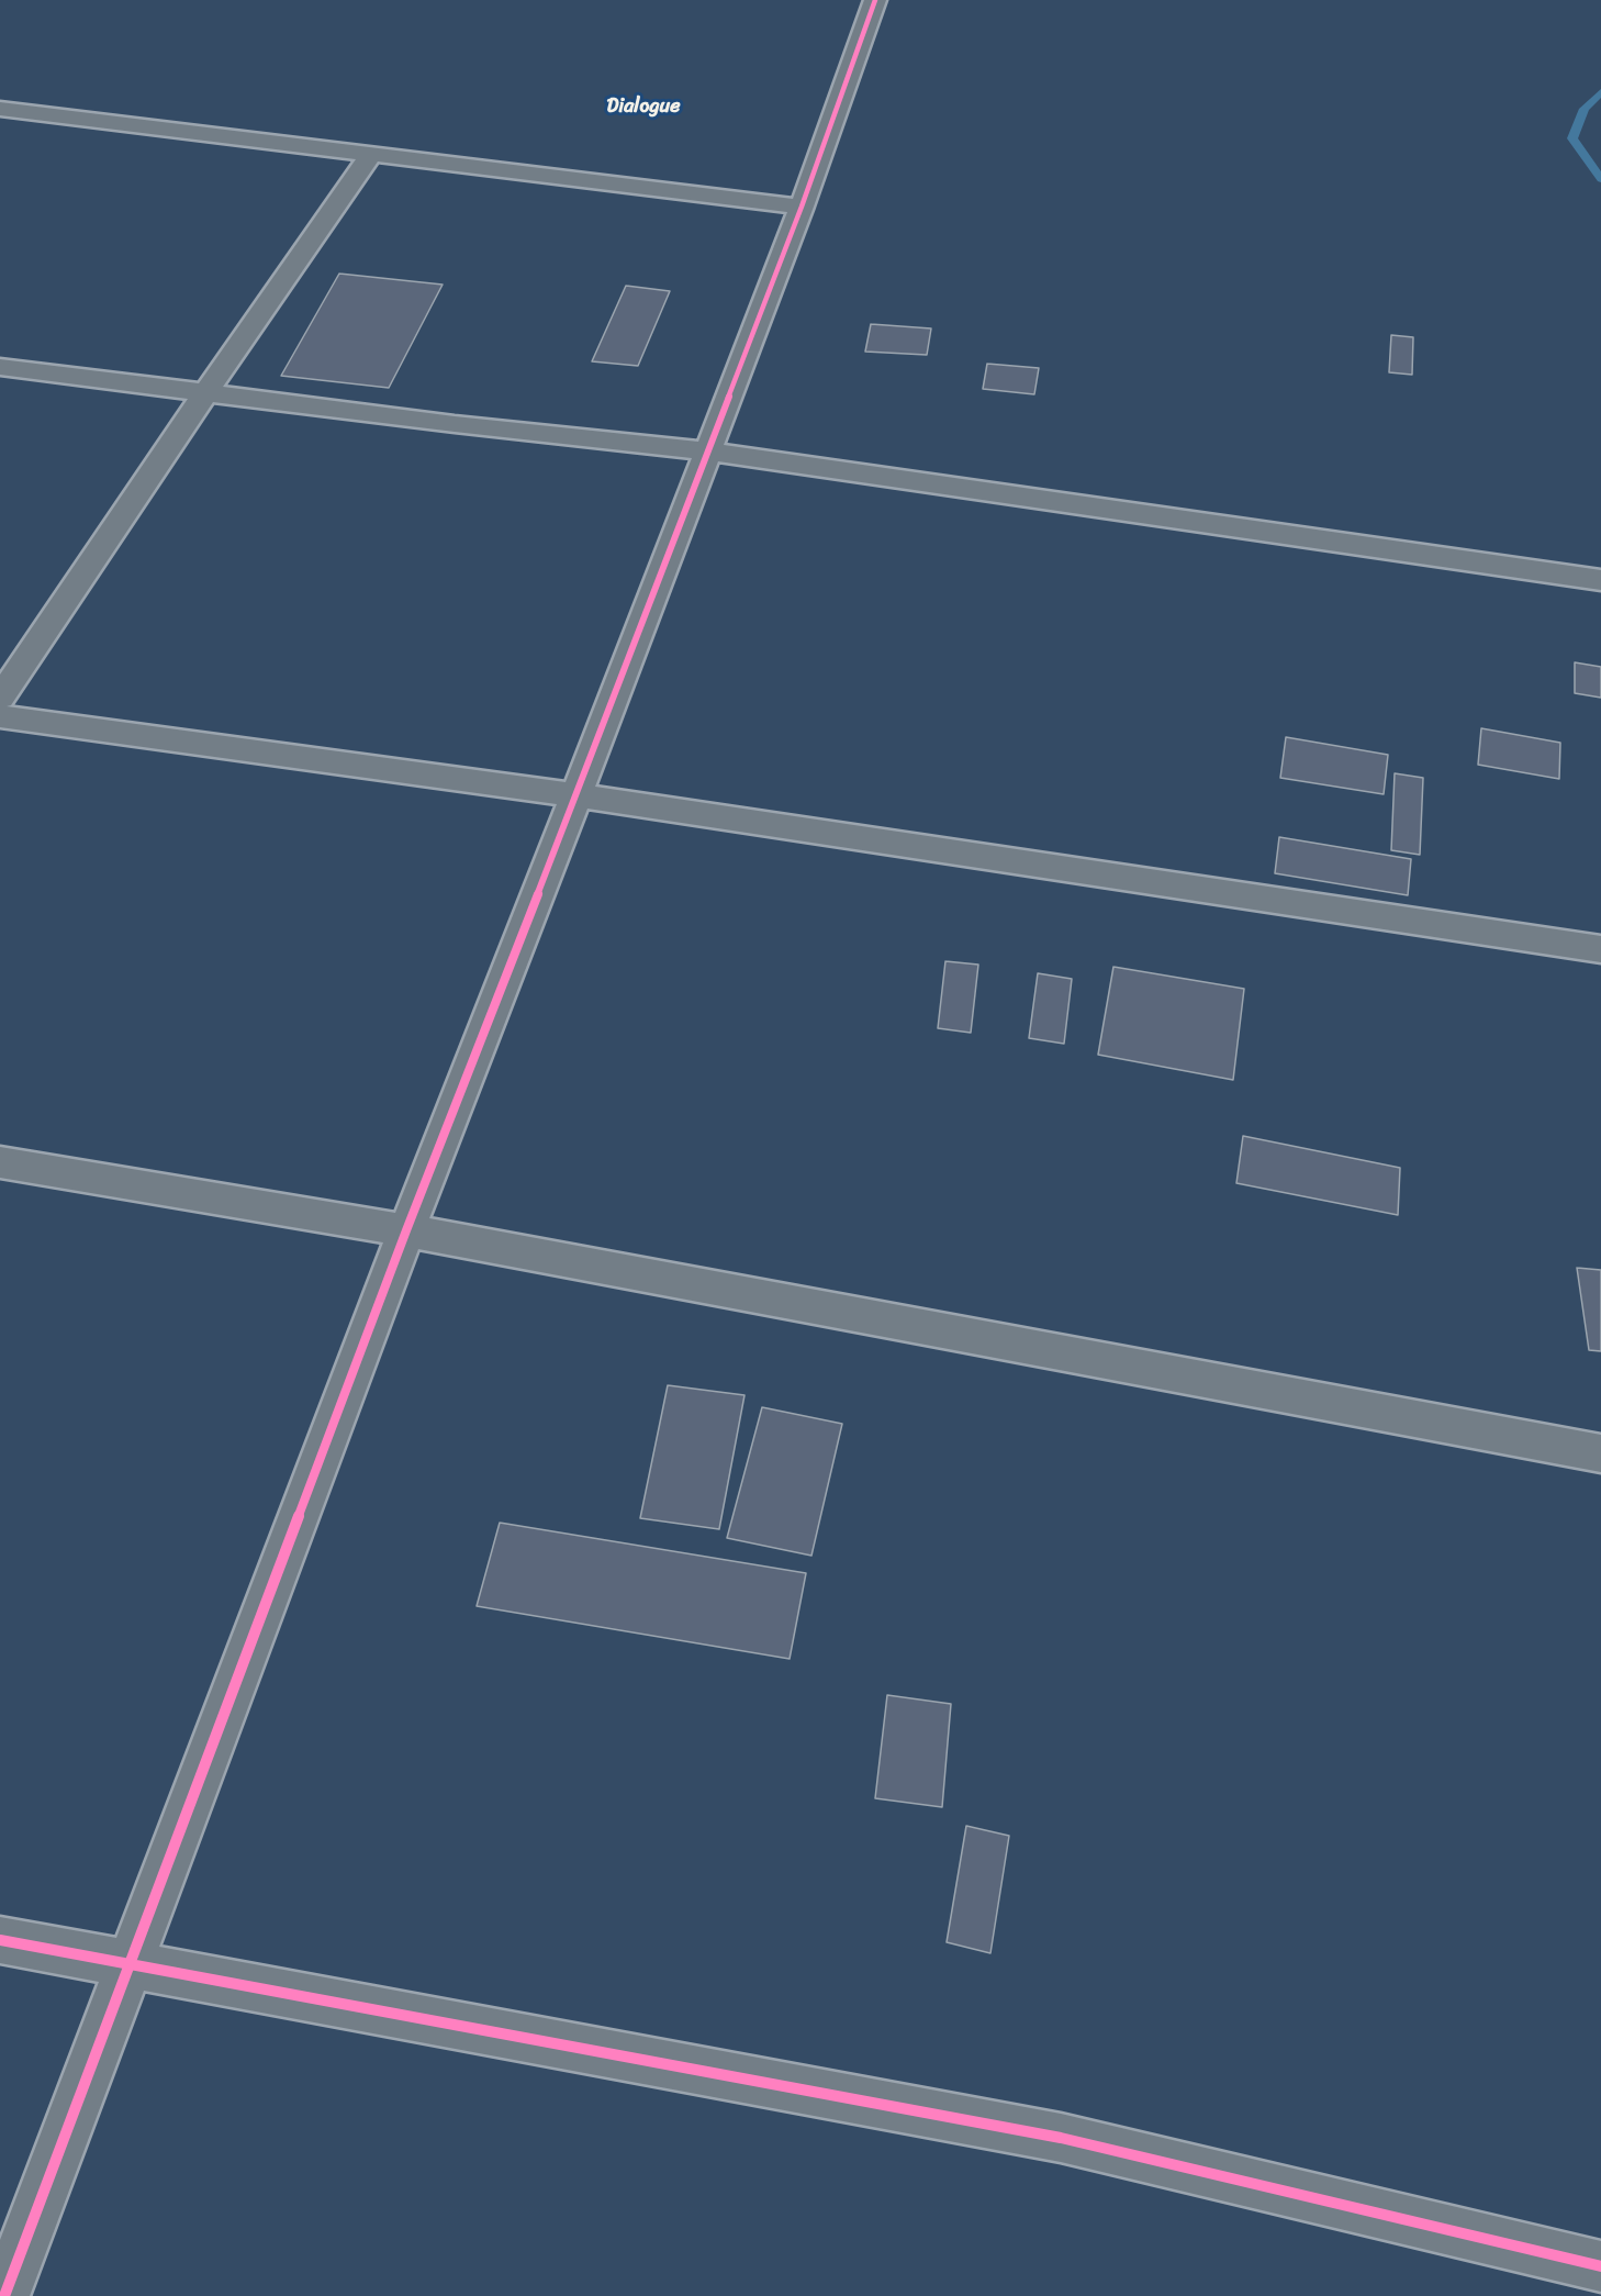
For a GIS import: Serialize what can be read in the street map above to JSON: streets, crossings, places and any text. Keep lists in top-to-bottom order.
{
  "districts": ["Dialogue"]
}
